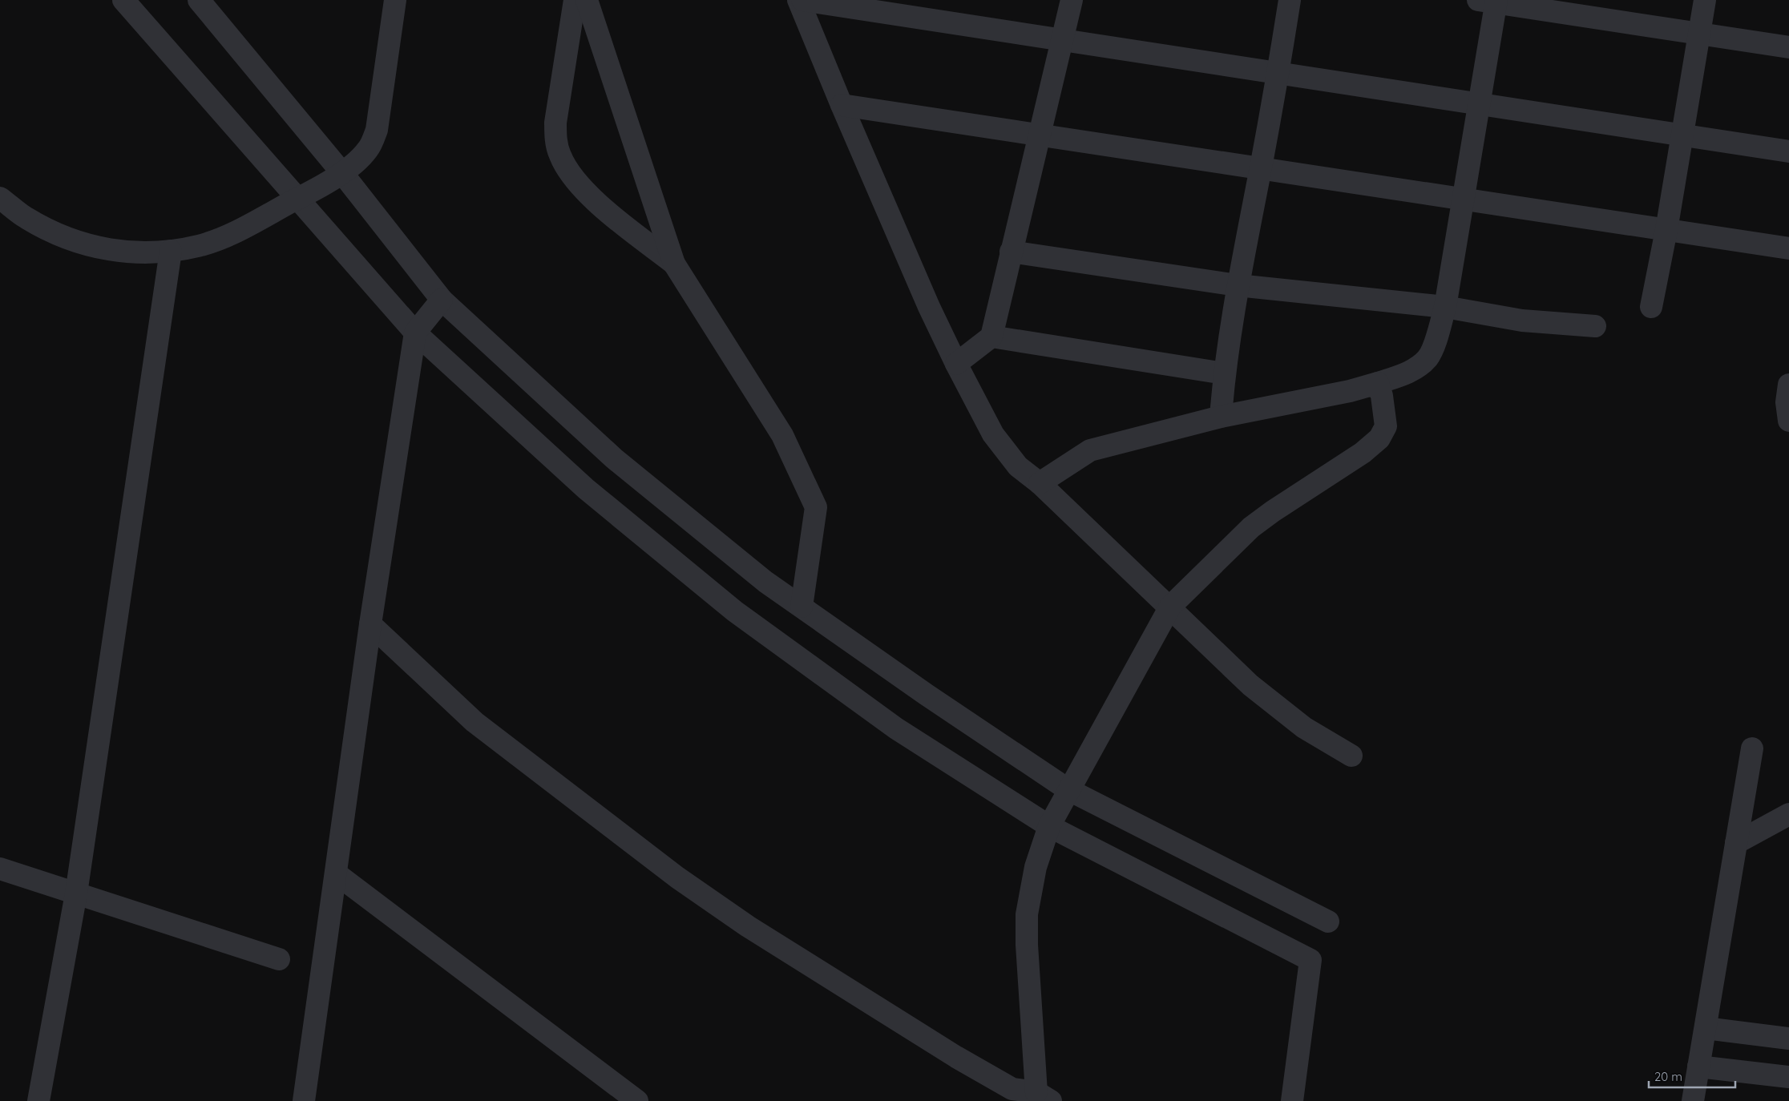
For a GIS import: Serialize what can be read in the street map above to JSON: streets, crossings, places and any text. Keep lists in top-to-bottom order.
{
  "scale_bar": "20 m"
}
